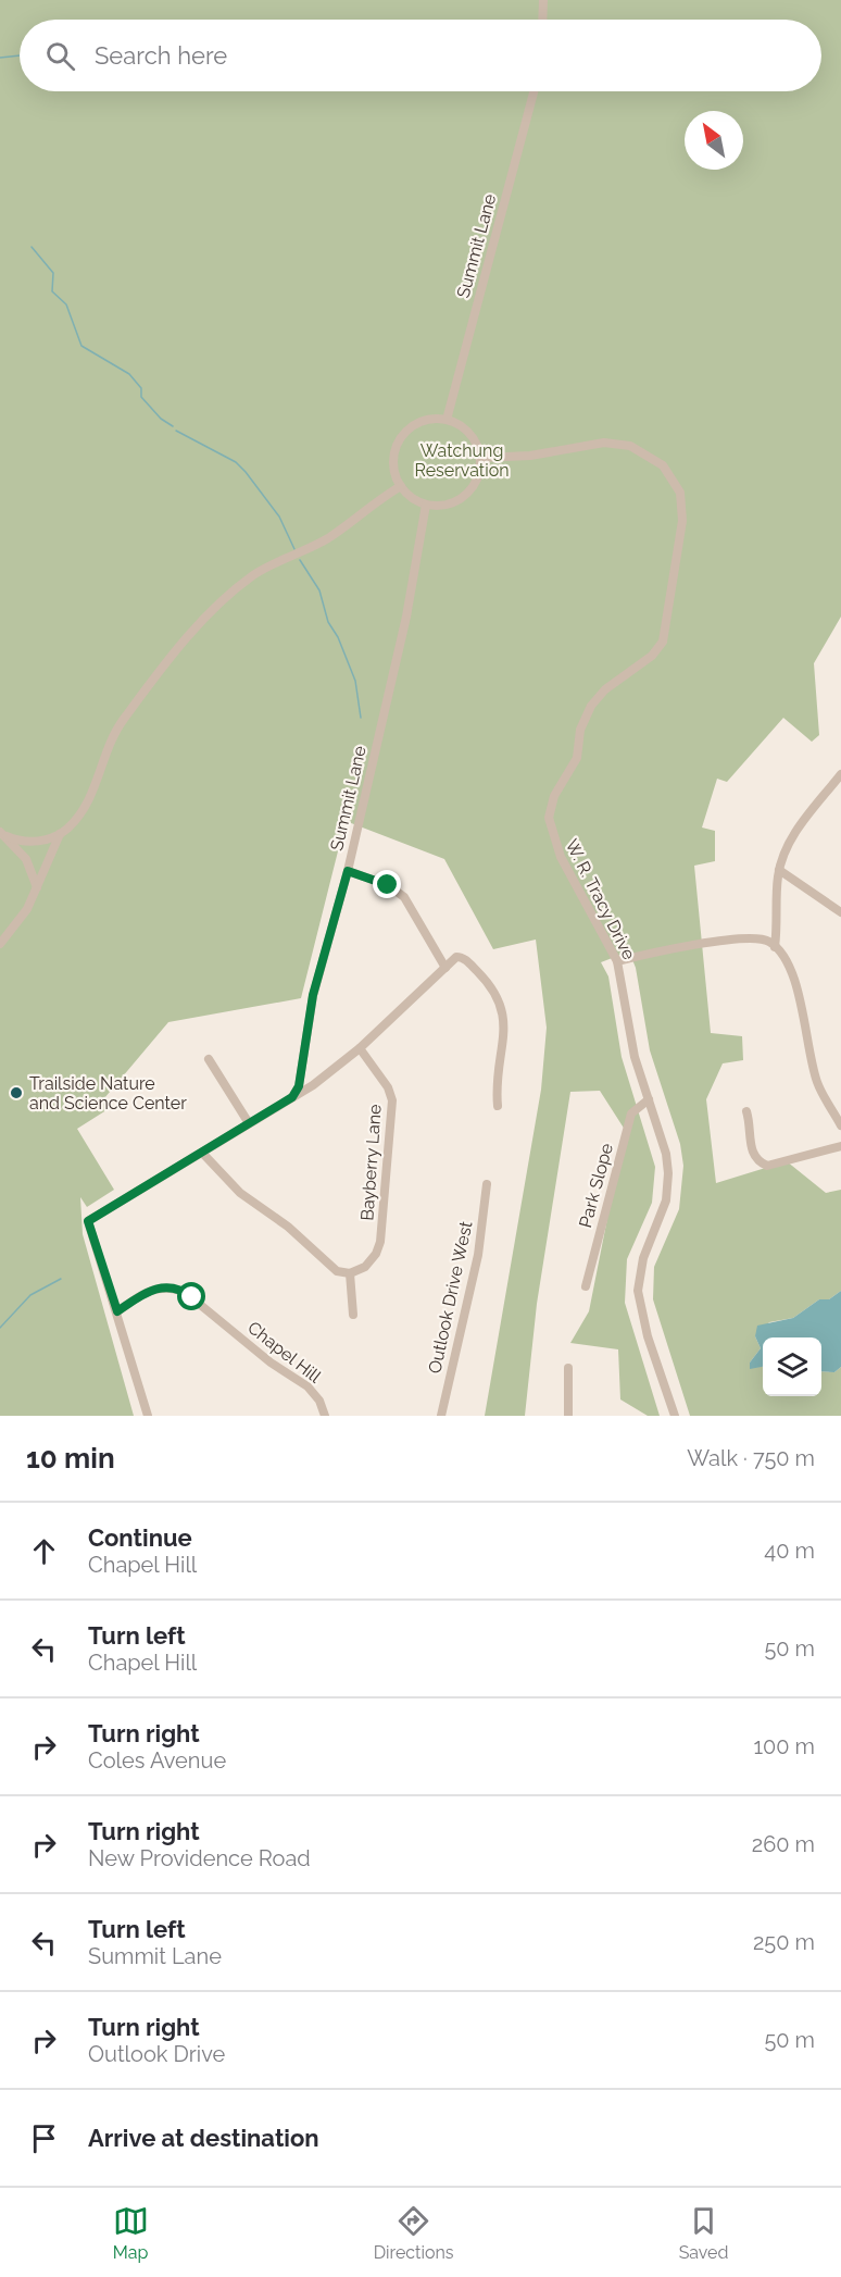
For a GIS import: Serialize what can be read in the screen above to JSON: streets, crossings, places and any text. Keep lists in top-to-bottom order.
{
  "streets": {
    "street": [
      "Summit Lane",
      "W. R. Tracy Drive",
      "Bayberry Lane",
      "Park Slope",
      "Outlook Drive West",
      "Chapel Hill"
    ]
  },
  "crossings": [
    ["Summit Lane", "W. R. Tracy Drive"],
    ["W. R. Tracy Drive", "Park Slope"]
  ],
  "parks": ["Watchung Reservation"],
  "places": ["Trailside Nature and Science Center"],
  "north": "top left",
  "page": {
    "search": "Search here",
    "heading": ["10 min", "Walk · 750 m"],
    "list": [
      ["Continue", "Chapel Hill", "40 m"],
      ["Turn left", "Chapel Hill", "50 m"],
      ["Turn right", "Coles Avenue", "100 m"],
      ["Turn right", "New Providence Road", "260 m"],
      ["Turn left", "Summit Lane", "250 m"],
      ["Turn right", "Outlook Drive", "50 m"],
      "Arrive at destination"
    ],
    "nav": ["Map", "Directions", "Saved"]
  }
}
